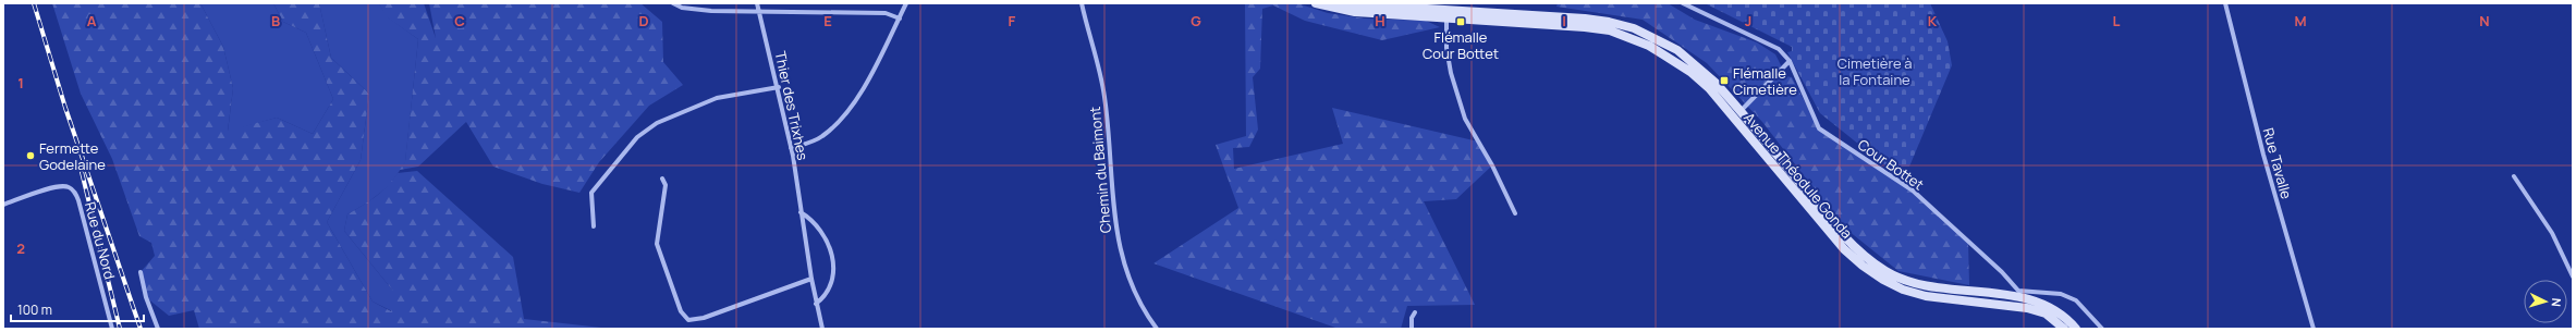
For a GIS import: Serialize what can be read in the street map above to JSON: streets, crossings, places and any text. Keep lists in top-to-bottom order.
{
  "streets": {
    "main road": ["Avenue Théodule Gonda"],
    "street": [
      "Thier des Trixhes",
      "Rue Tavalle",
      "Cour Bottet",
      "Chemin du Baimont",
      "Rue du Nord"
    ]
  },
  "parks": ["Cimetière à la Fontaine"],
  "places": {
    "transit": ["Flémalle Cour Bottet", "Flémalle Cimetière"],
    "other": ["Fermette Godelaine"]
  },
  "scale_bar": "100 m",
  "north": "right",
  "grid": {
    "columns": [
      "A",
      "B",
      "C",
      "D",
      "E",
      "F",
      "G",
      "H",
      "I",
      "J",
      "K",
      "L",
      "M",
      "N"
    ],
    "rows": ["1", "2"]
  }
}
